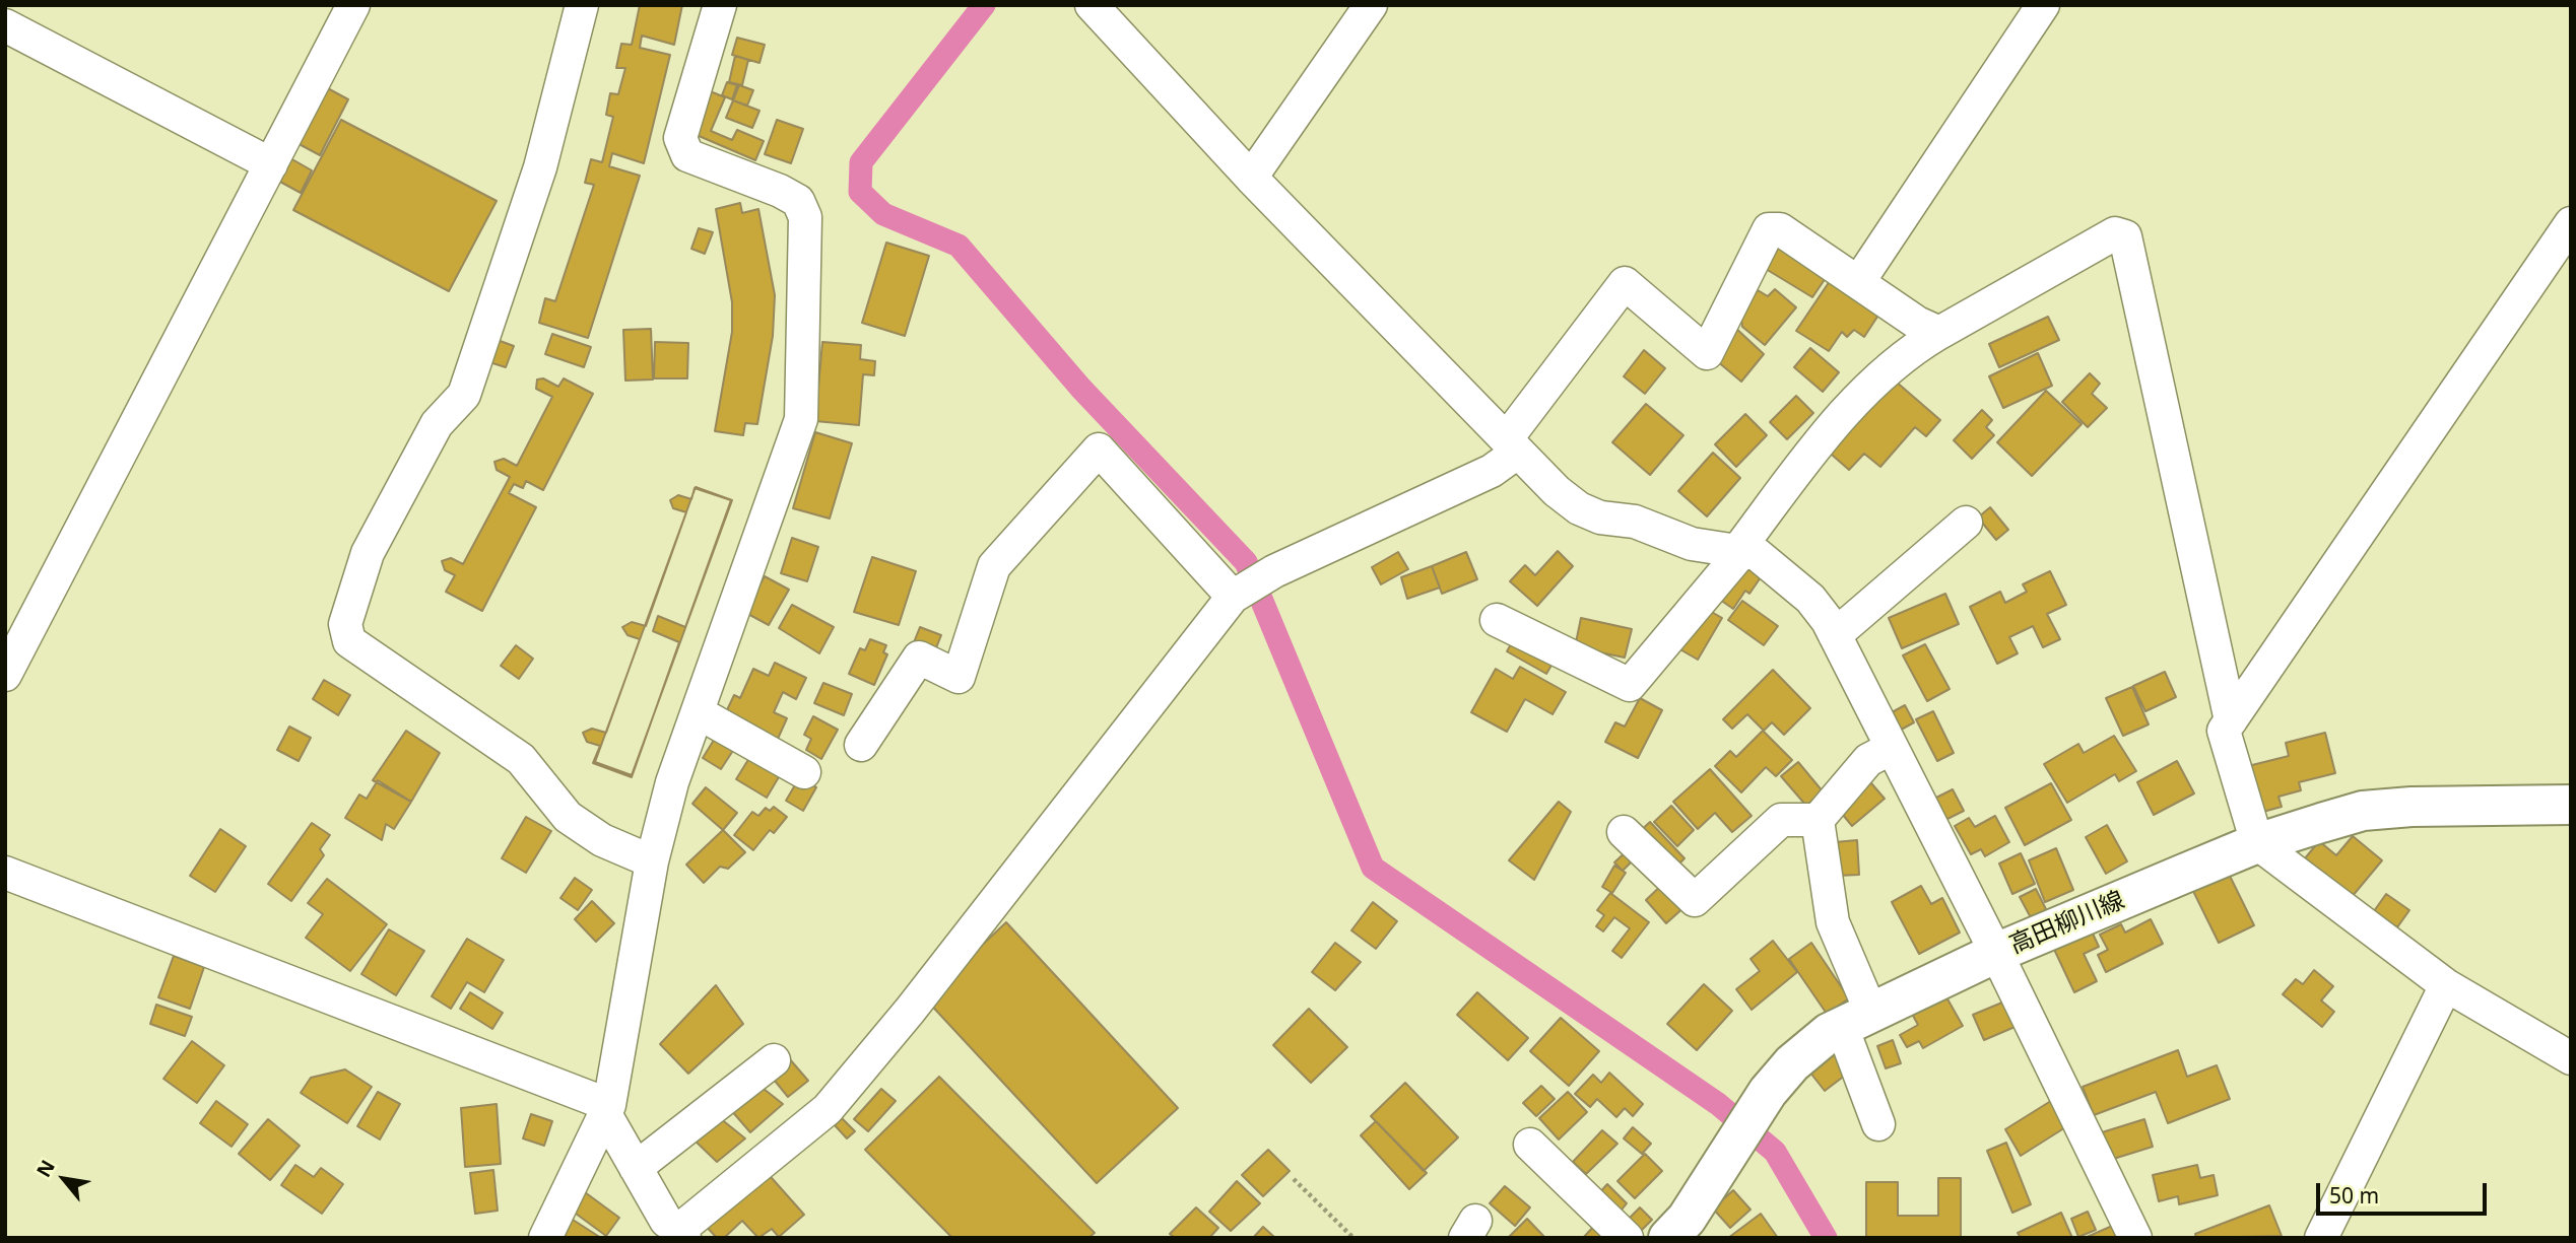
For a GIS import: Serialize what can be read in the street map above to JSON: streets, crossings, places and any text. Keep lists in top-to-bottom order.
{
  "streets": {
    "main road": ["高田柳川線"]
  },
  "scale_bar": "50 m",
  "north": "top left"
}
